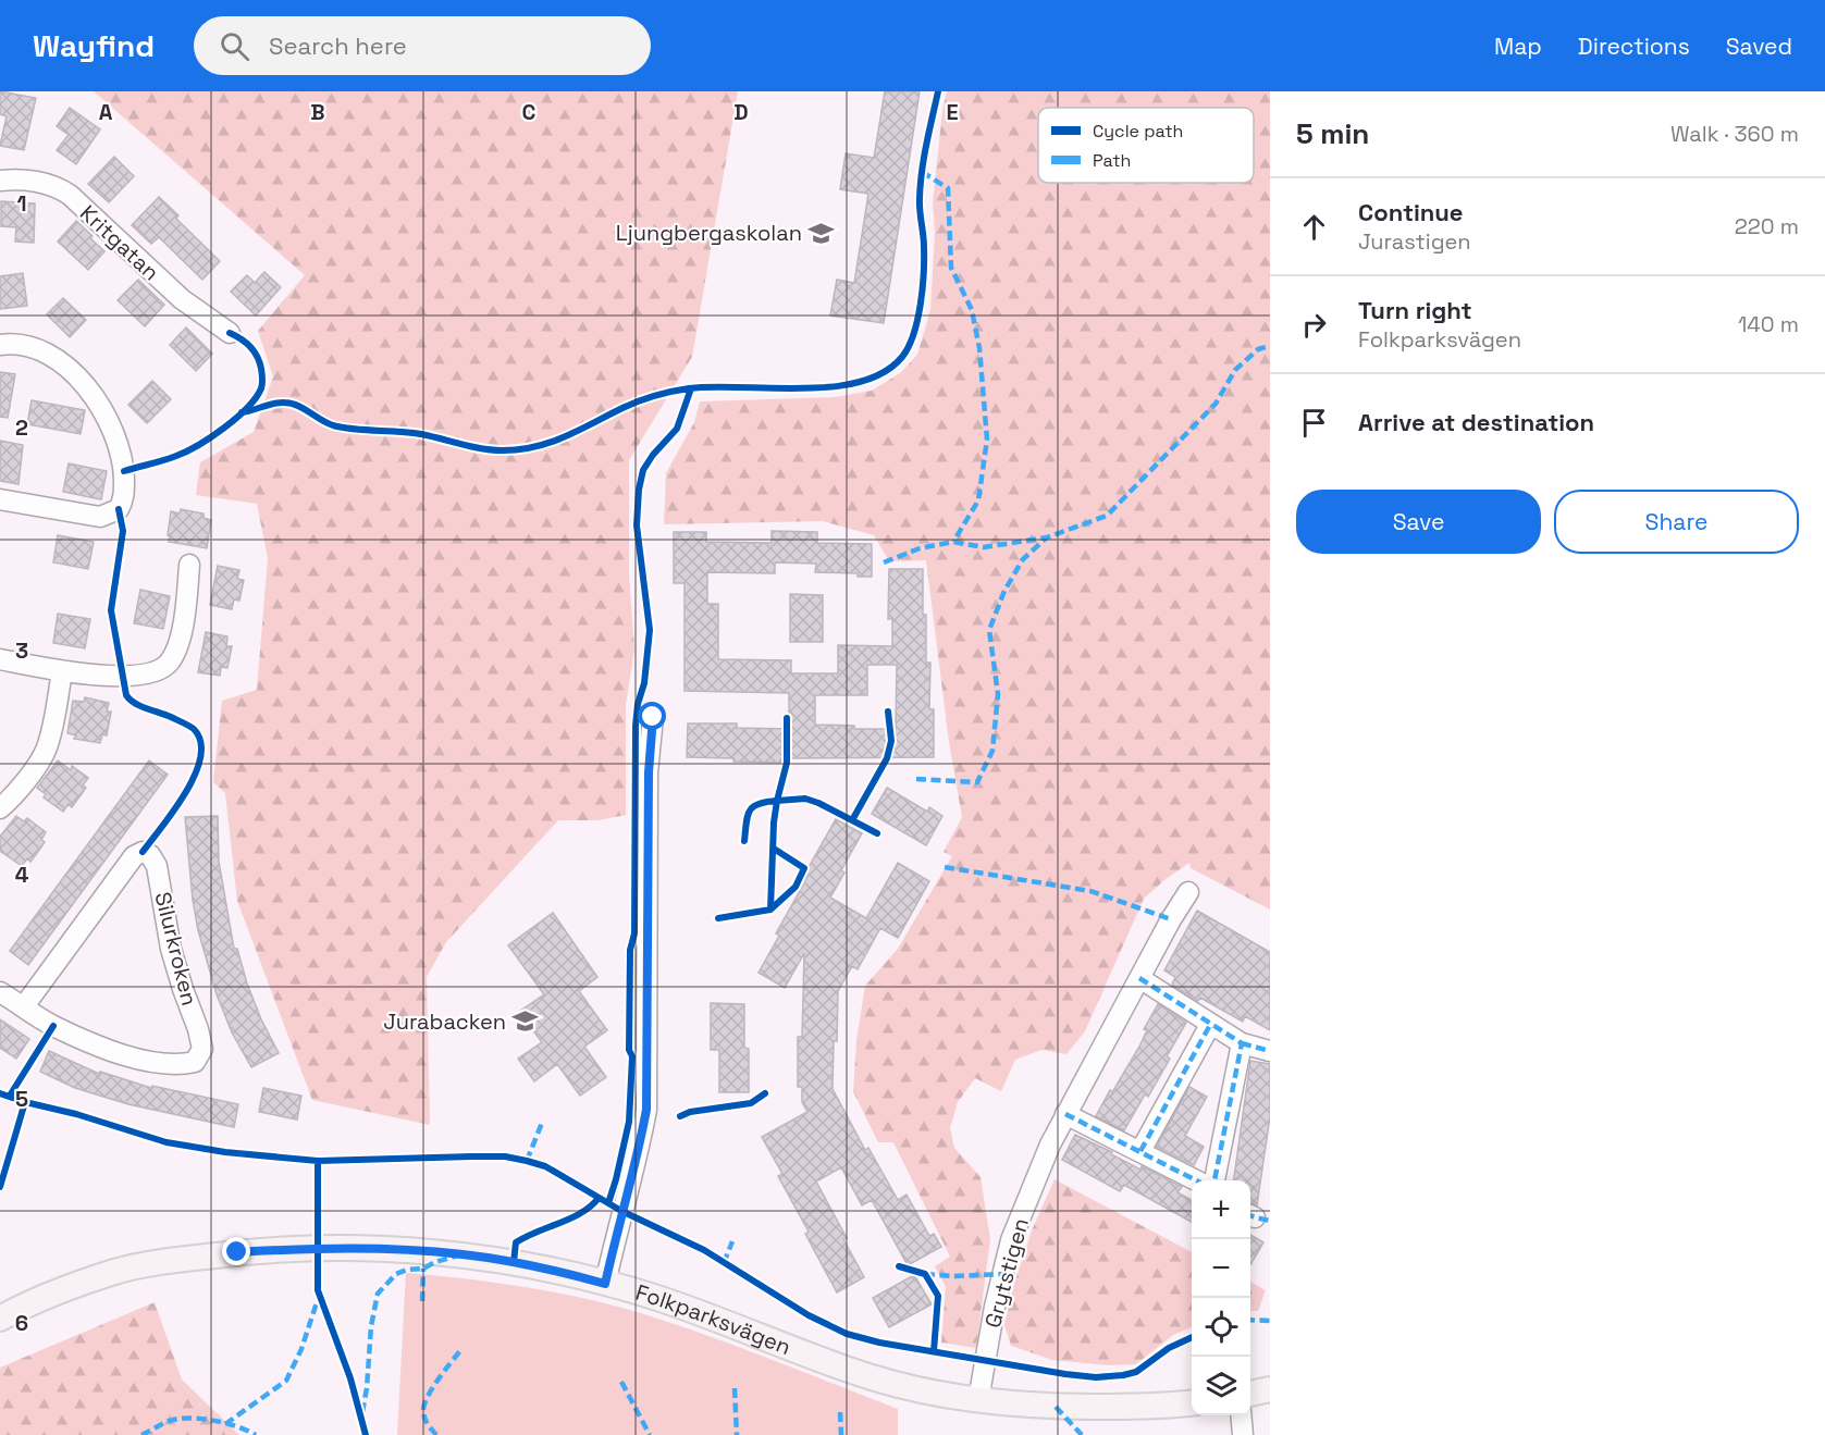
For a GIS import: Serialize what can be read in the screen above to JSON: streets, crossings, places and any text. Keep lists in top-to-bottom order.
{
  "streets": {
    "main road": ["Folkparksvägen"],
    "street": ["Kritgatan", "Silurkroken", "Grytstigen"]
  },
  "crossings": [
    ["Grytstigen", "Folkparksvägen"]
  ],
  "places": {
    "school or university": ["Ljungbergaskolan", "Jurabacken"]
  },
  "legend": ["Cycle path", "Path"],
  "page": {
    "header": "Wayfind",
    "search": "Search here",
    "nav": ["Map", "Directions", "Saved"],
    "heading": ["5 min", "Walk · 360 m"],
    "list": [
      ["Continue", "Jurastigen", "220 m"],
      ["Turn right", "Folkparksvägen", "140 m"],
      "Arrive at destination"
    ],
    "buttons": ["Save", "Share"],
    "map_buttons": ["+", "−"]
  },
  "grid": {
    "columns": [
      "A",
      "B",
      "C",
      "D",
      "E"
    ],
    "rows": [
      "1",
      "2",
      "3",
      "4",
      "5",
      "6"
    ]
  }
}
